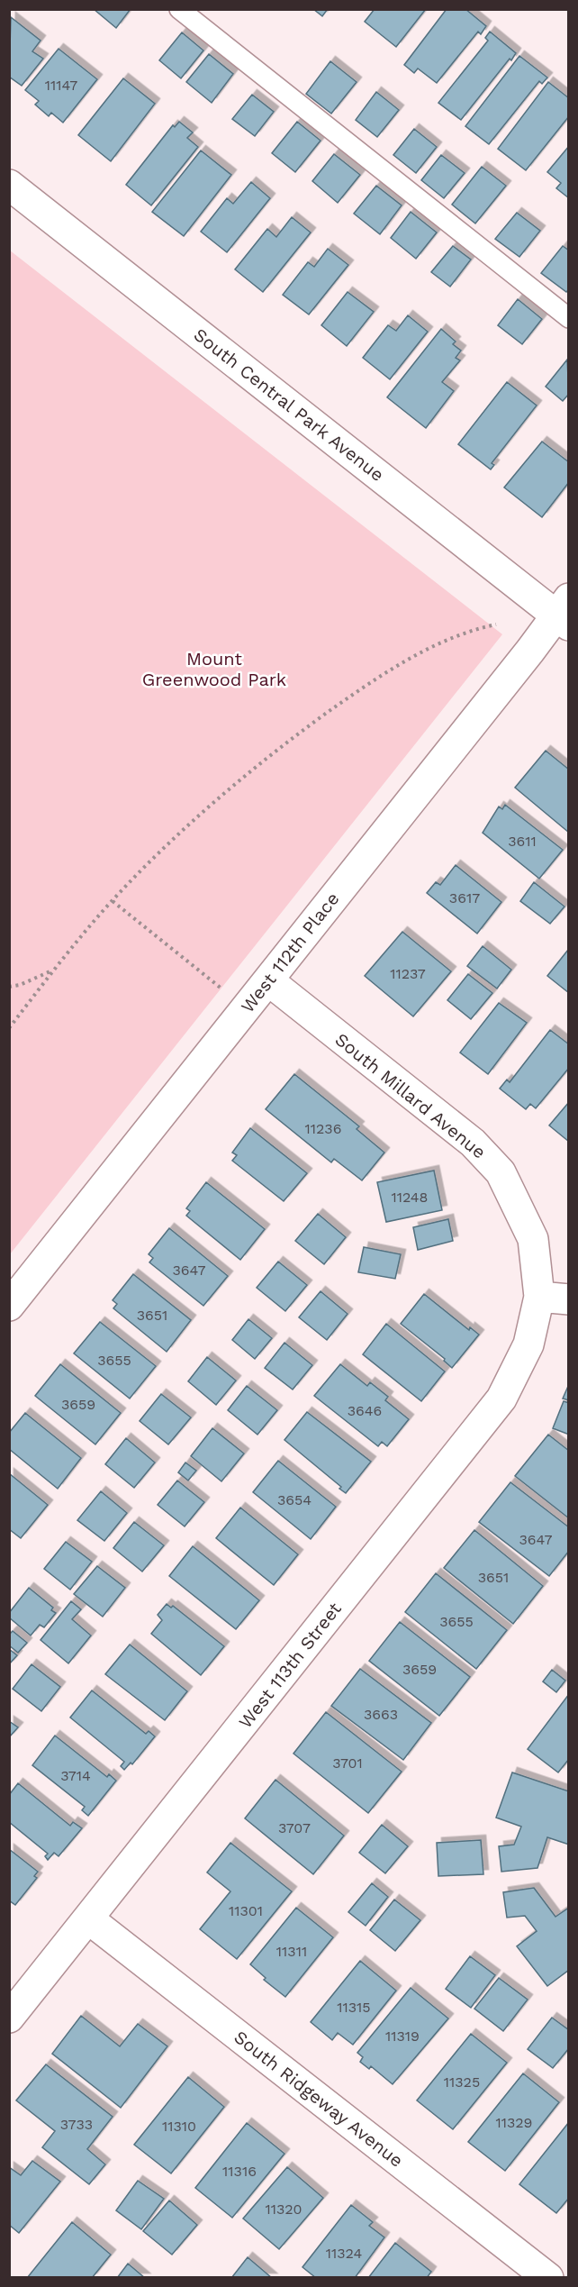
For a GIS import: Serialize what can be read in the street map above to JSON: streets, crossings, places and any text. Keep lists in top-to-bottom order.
{
  "streets": {
    "street": [
      "South Central Park Avenue",
      "West 112th Place",
      "South Millard Avenue",
      "West 113th Street",
      "South Ridgeway Avenue"
    ]
  },
  "crossings": [
    ["South Central Park Avenue", "West 112th Place"],
    ["West 112th Place", "South Millard Avenue"],
    ["South Millard Avenue", "West 113th Street"],
    ["West 113th Street", "South Ridgeway Avenue"]
  ],
  "parks": ["Mount Greenwood Park"],
  "house_numbers": [
    "11147",
    "3611",
    "3617",
    "11237",
    "11236",
    "11248",
    "3647",
    "3651",
    "3655",
    "3659",
    "3646",
    "3654",
    "3647",
    "3651",
    "3655",
    "3659",
    "3663",
    "3701",
    "3714",
    "3707",
    "11301",
    "11311",
    "11315",
    "11319",
    "11325",
    "11329",
    "3733",
    "11310",
    "11316",
    "11320",
    "11324"
  ]
}
